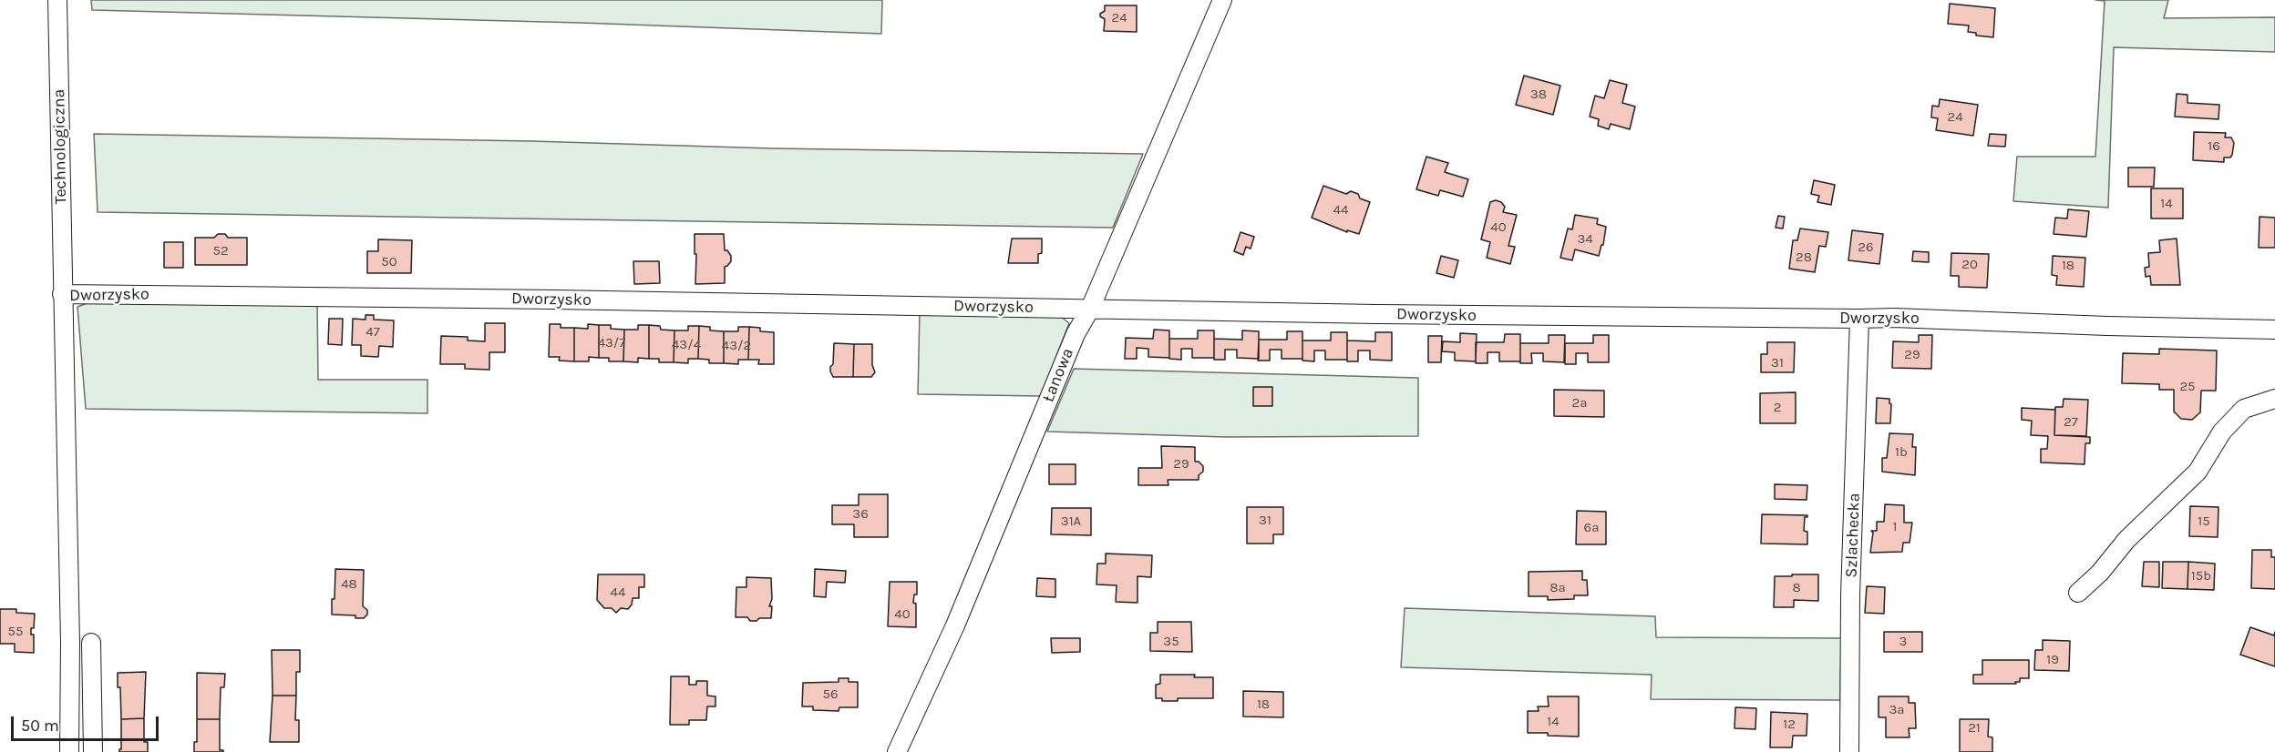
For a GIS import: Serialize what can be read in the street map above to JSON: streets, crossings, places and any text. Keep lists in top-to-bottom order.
{
  "streets": {
    "street": [
      "Technologiczna",
      "Dworzysko",
      "Łanowa",
      "Szlachecka"
    ]
  },
  "crossings": [
    ["Technologiczna", "Dworzysko"],
    ["Dworzysko", "Łanowa"],
    ["Dworzysko", "Szlachecka"]
  ],
  "house_numbers": [
    "24",
    "38",
    "24",
    "16",
    "14",
    "44",
    "40",
    "34",
    "26",
    "52",
    "28",
    "50",
    "20",
    "18",
    "47",
    "43/7",
    "43/4",
    "43/2",
    "29",
    "31",
    "25",
    "2a",
    "2",
    "27",
    "1b",
    "29",
    "36",
    "31",
    "31A",
    "15",
    "1",
    "6a",
    "15b",
    "48",
    "8a",
    "8",
    "44",
    "40",
    "55",
    "35",
    "3",
    "19",
    "56",
    "18",
    "3a",
    "14",
    "12",
    "21"
  ],
  "scale_bar": "50 m"
}
